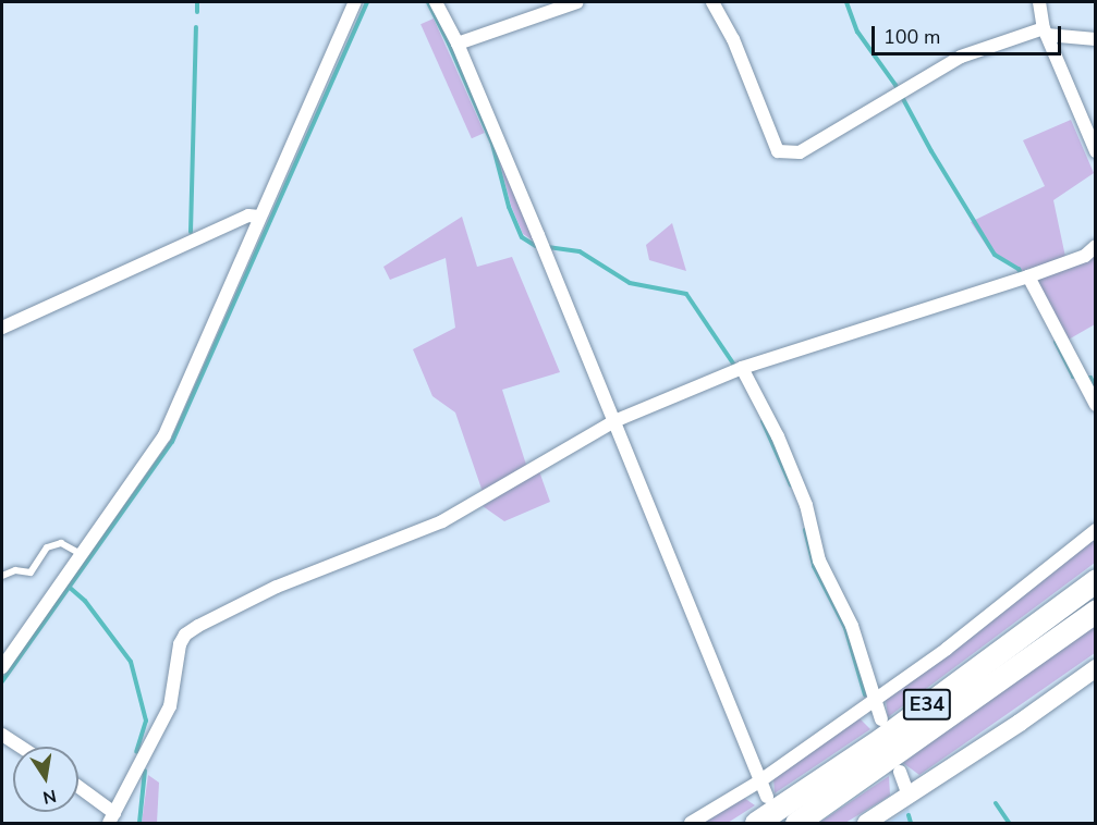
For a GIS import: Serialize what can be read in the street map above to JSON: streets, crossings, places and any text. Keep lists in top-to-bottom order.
{
  "streets": {
    "highway": ["E34"]
  },
  "scale_bar": "100 m",
  "north": "bottom"
}
